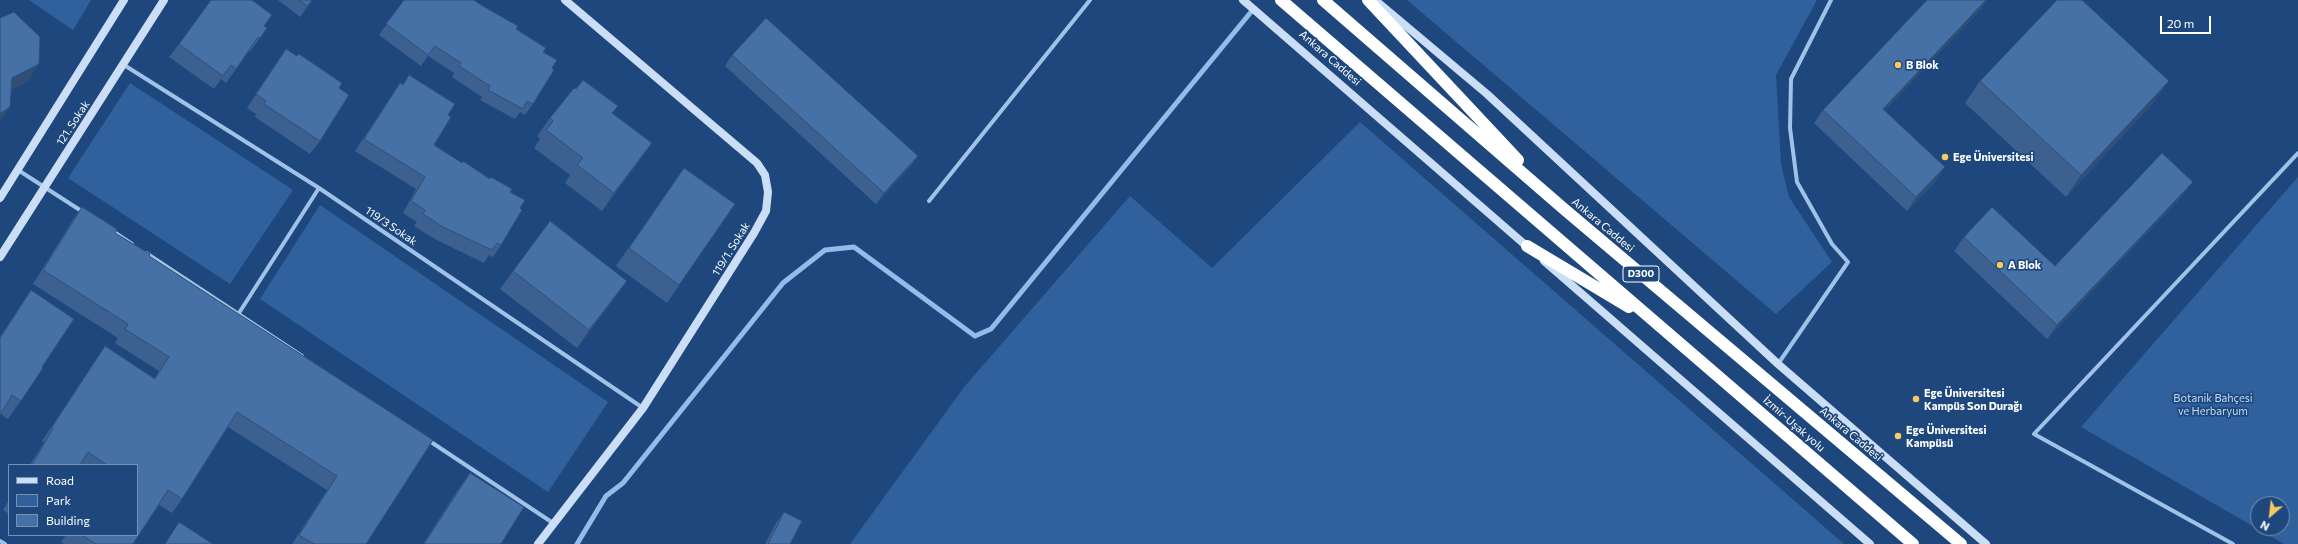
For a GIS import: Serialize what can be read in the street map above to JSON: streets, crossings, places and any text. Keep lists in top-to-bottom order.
{
  "streets": {
    "highway": ["Ankara Caddesi", "D300", "İzmir-Uşak yolu"],
    "main road": ["121. Sokak", "119/1. Sokak"],
    "street": ["119/3 Sokak"]
  },
  "crossings": [
    ["Ankara Caddesi", "İzmir-Uşak yolu"],
    ["121. Sokak", "119/3 Sokak"],
    ["119/3 Sokak", "119/1. Sokak"]
  ],
  "parks": ["Botanik Bahçesi ve Herbaryum"],
  "places": [
    "B Blok",
    "Ege Üniversitesi",
    "A Blok",
    "Ege Üniversitesi Kampüs Son Durağı",
    "Ege Üniversitesi Kampüsü"
  ],
  "legend": ["Road", "Park", "Building"],
  "scale_bar": "20 m",
  "north": "bottom left"
}
